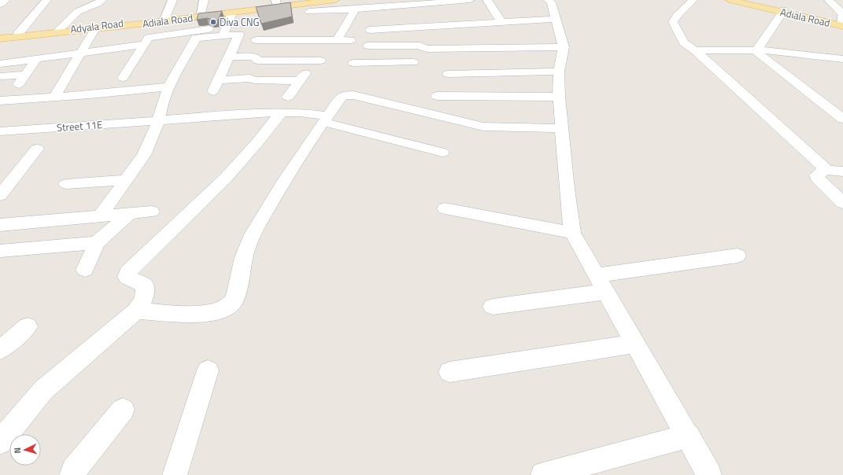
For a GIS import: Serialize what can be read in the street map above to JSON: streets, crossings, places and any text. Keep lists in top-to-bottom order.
{
  "streets": {
    "main road": ["Adiala Road", "Adyala Road"],
    "street": ["Street 11E"]
  },
  "crossings": [
    ["Adiala Road", "Adyala Road"]
  ],
  "places": ["Diva CNG"],
  "north": "left"
}
